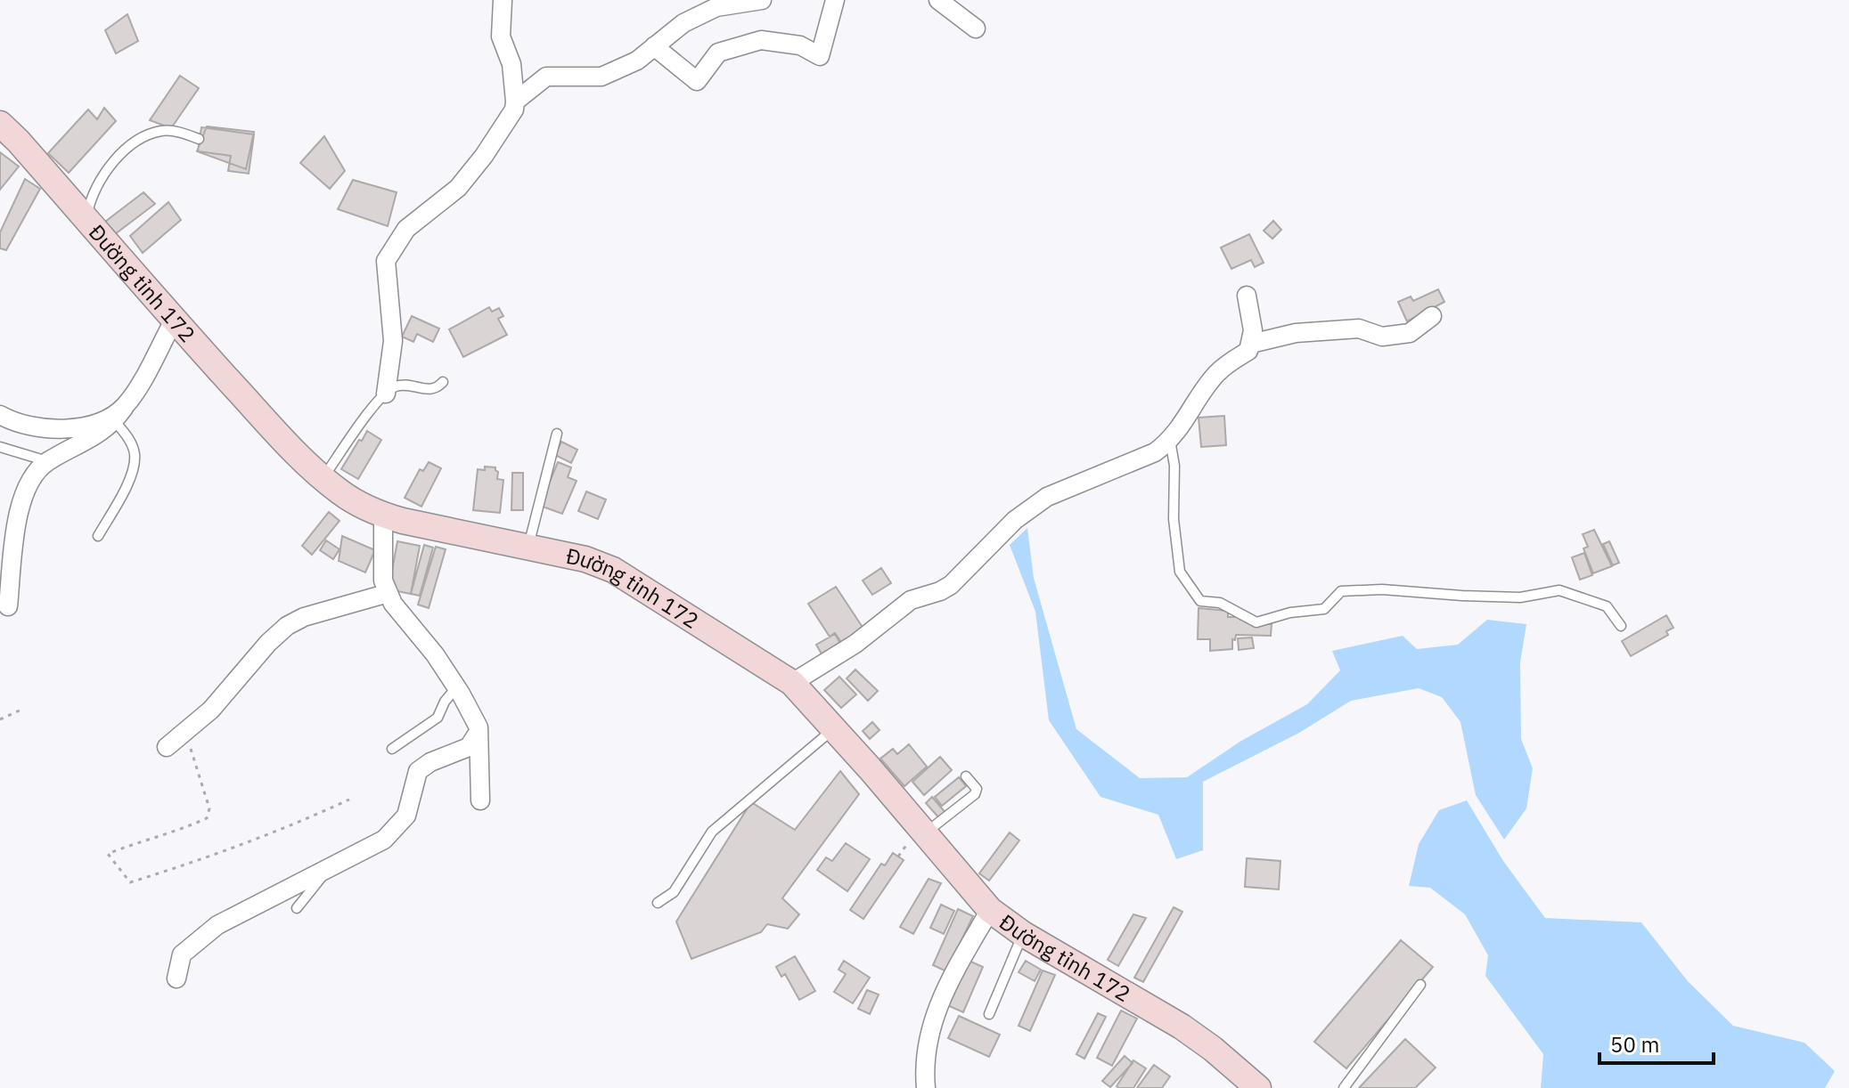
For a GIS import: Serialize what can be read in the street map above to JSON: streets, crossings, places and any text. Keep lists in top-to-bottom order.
{
  "streets": {
    "main road": ["Đường tỉnh 172"]
  },
  "scale_bar": "50 m"
}
